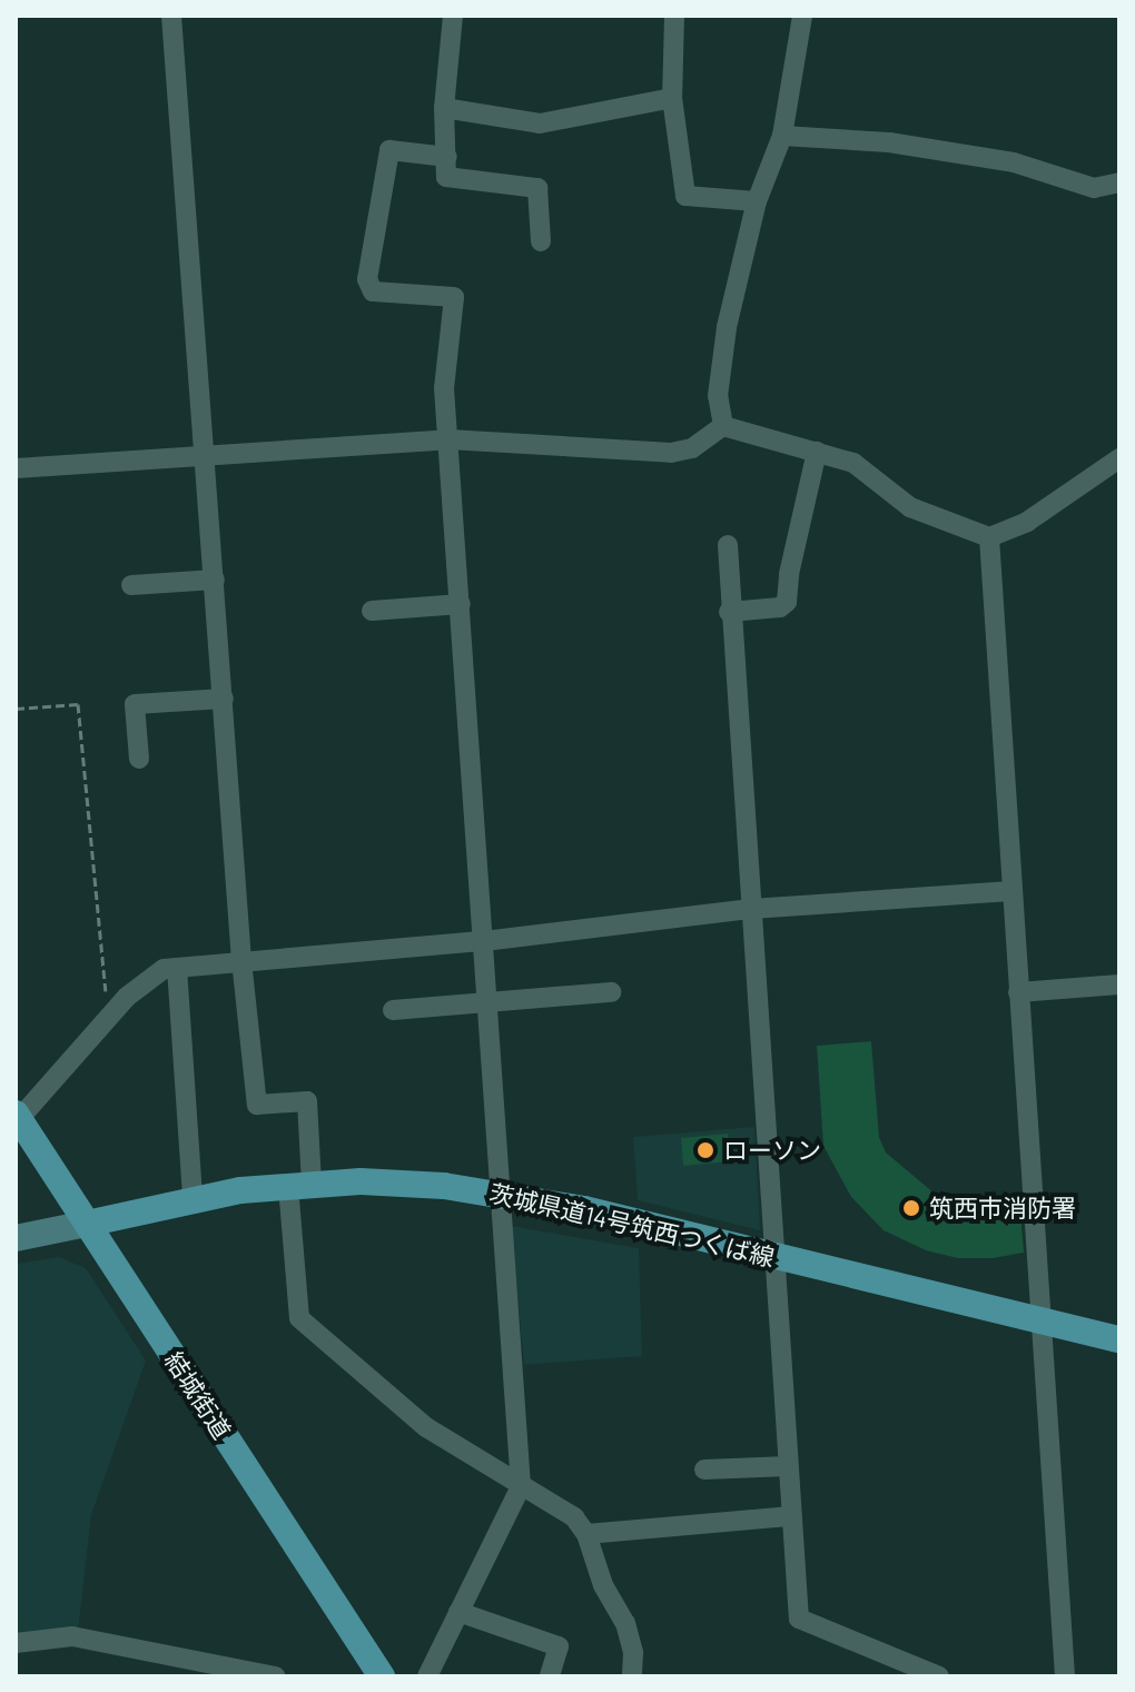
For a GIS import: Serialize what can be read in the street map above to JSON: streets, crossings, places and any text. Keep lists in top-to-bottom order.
{
  "streets": {
    "main road": ["茨城県道14号筑西つくば線", "結城街道"]
  },
  "crossings": [
    ["茨城県道14号筑西つくば線", "結城街道"]
  ],
  "places": ["ローソン", "筑西市消防署"]
}
